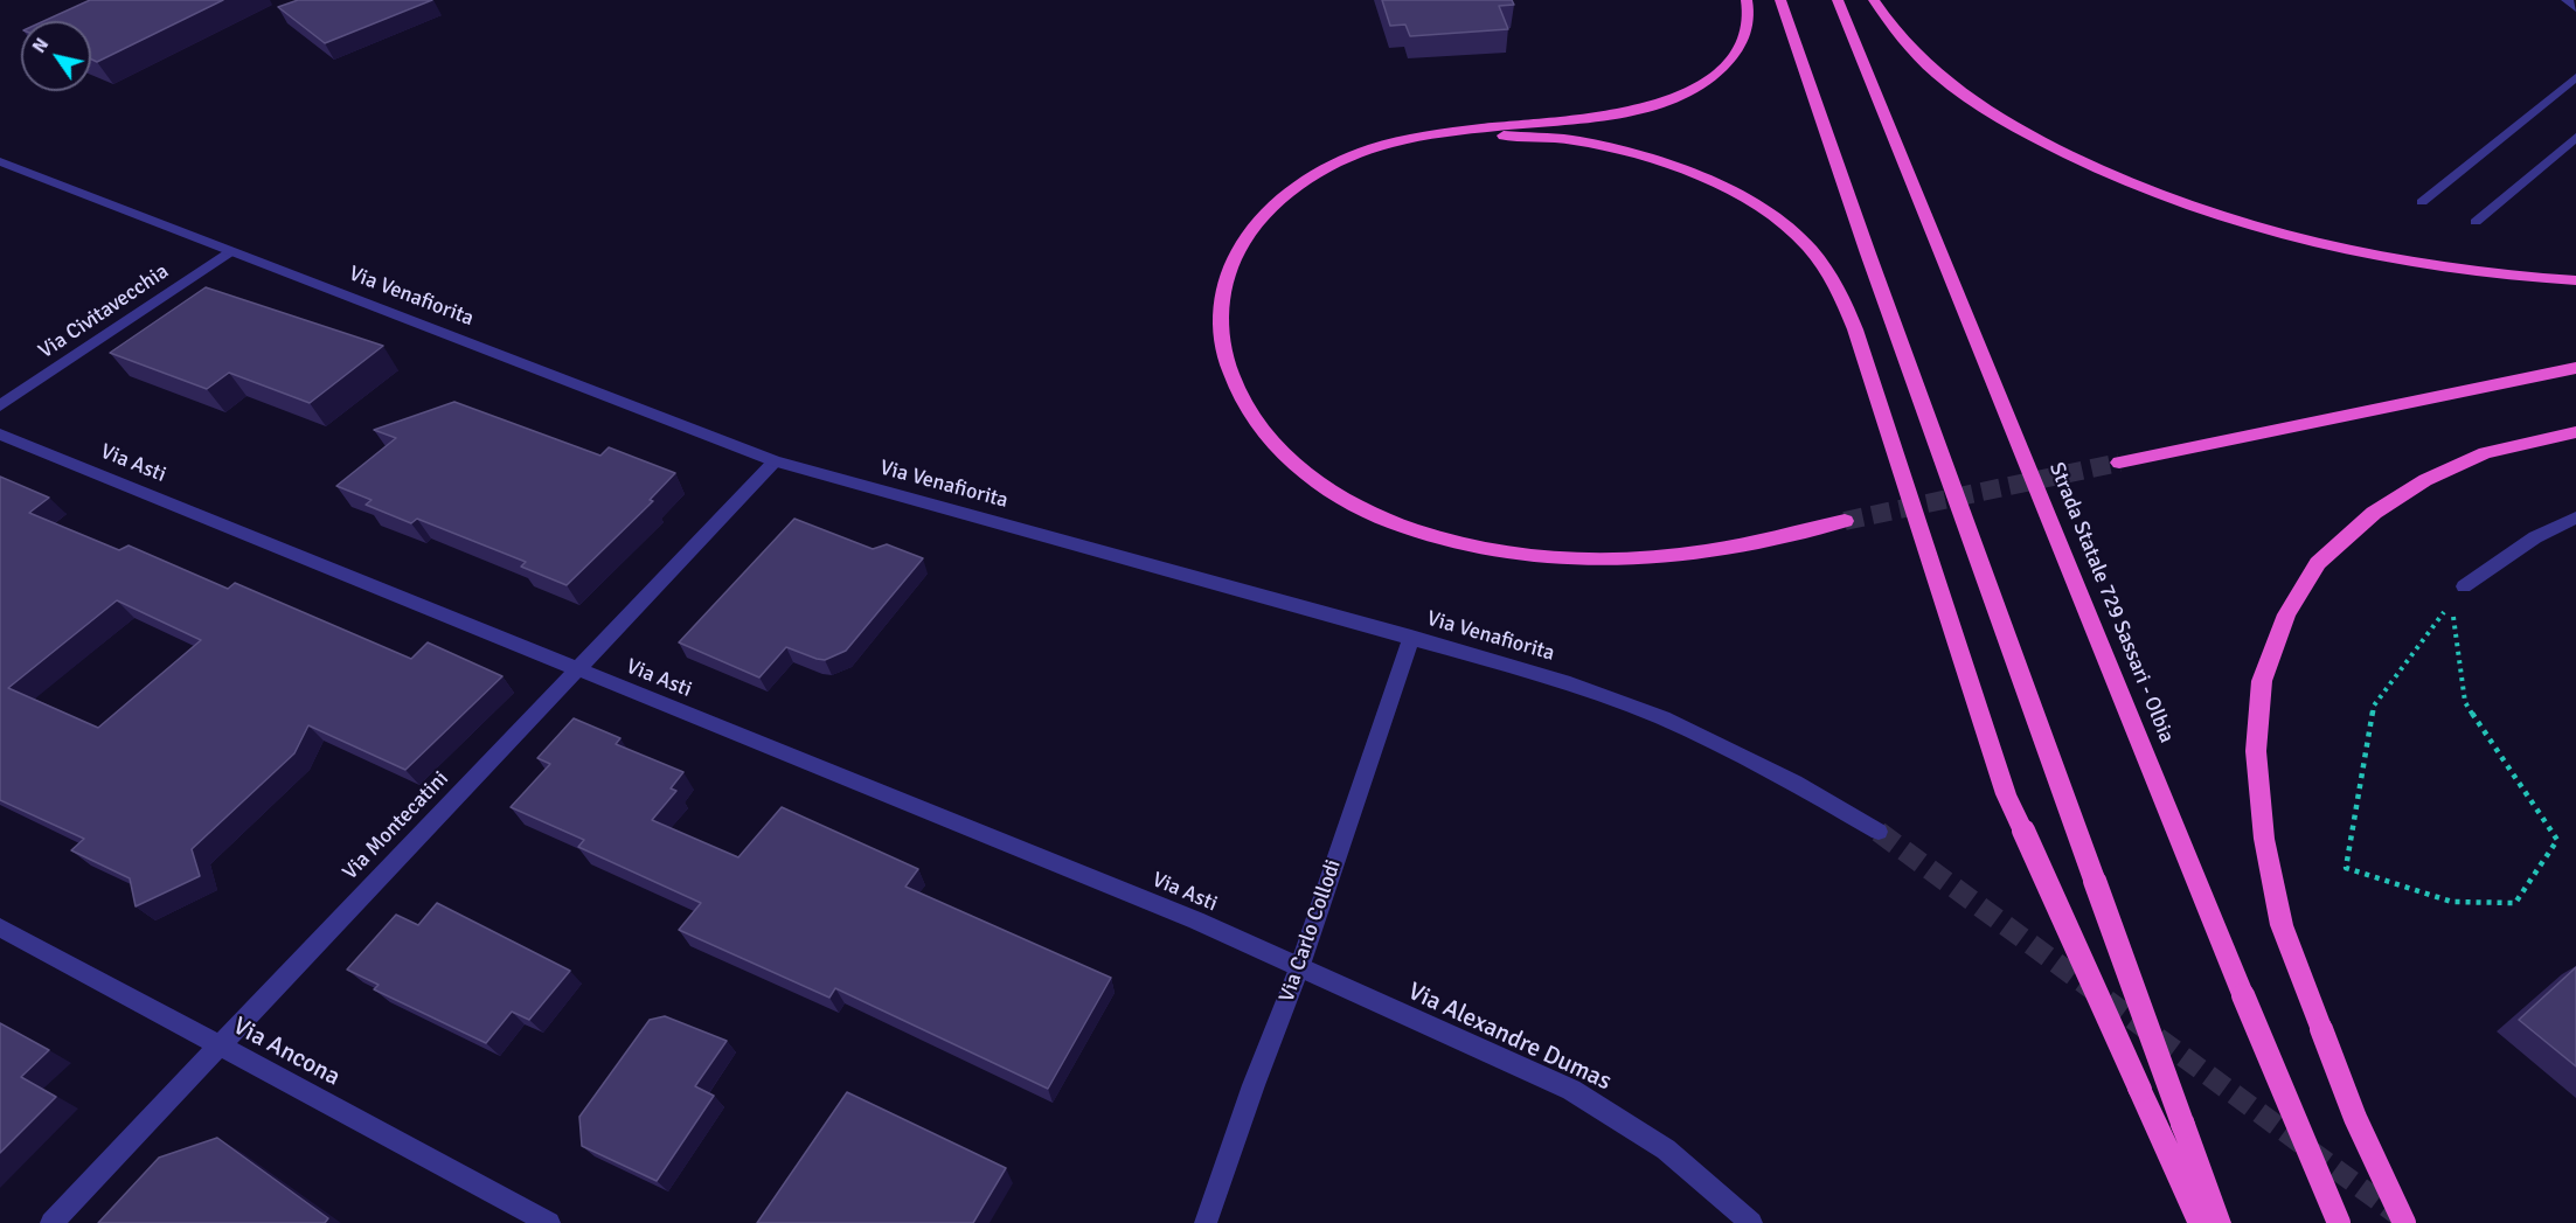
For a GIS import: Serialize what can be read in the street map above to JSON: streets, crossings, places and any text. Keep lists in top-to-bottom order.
{
  "streets": {
    "highway": ["Strada Statale 729 Sassari - Olbia"],
    "street": [
      "Via Venafiorita",
      "Via Civitavecchia",
      "Via Asti",
      "Via Montecatini",
      "Via Carlo Collodi",
      "Via Alexandre Dumas",
      "Via Ancona"
    ]
  },
  "crossings": [
    ["Via Venafiorita", "Via Civitavecchia"],
    ["Via Venafiorita", "Via Montecatini"],
    ["Via Venafiorita", "Via Carlo Collodi"],
    ["Via Asti", "Via Montecatini"],
    ["Via Asti", "Via Carlo Collodi"],
    ["Via Asti", "Via Alexandre Dumas"],
    ["Via Montecatini", "Via Ancona"],
    ["Via Carlo Collodi", "Via Alexandre Dumas"]
  ],
  "north": "top left"
}
